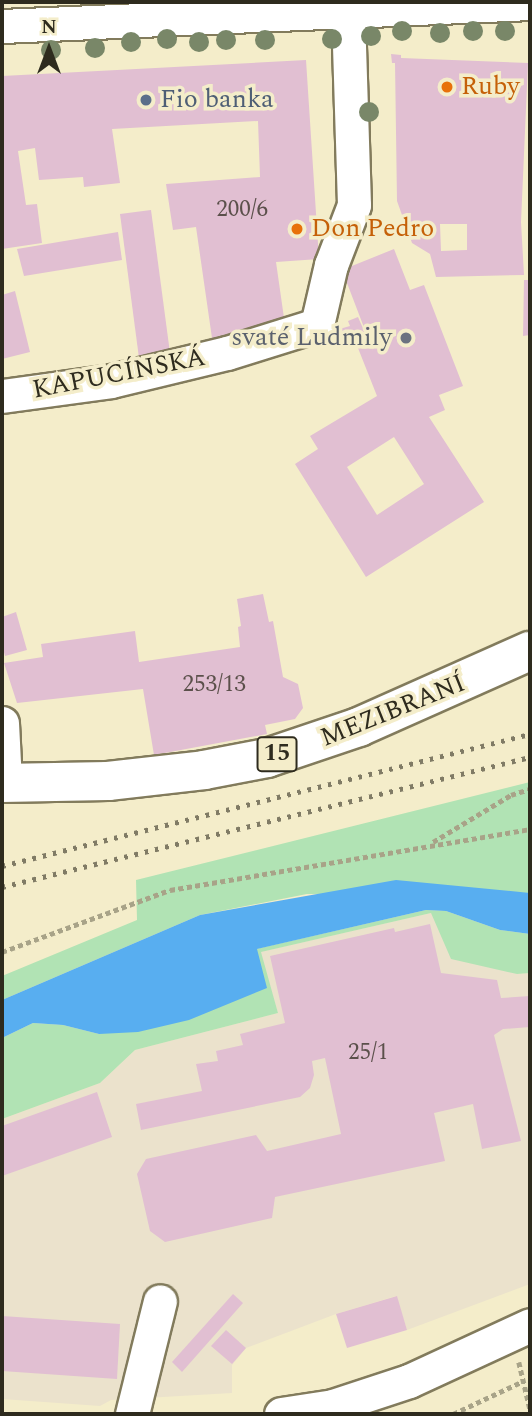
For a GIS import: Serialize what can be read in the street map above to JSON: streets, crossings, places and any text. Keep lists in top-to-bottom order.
{
  "streets": {
    "main road": ["MEZIBRANÍ", "15"],
    "street": ["KAPUCÍNSKÁ"]
  },
  "places": [
    "Ruby",
    "Fio banka",
    "Don Pedro",
    "svaté Ludmily"
  ],
  "house_numbers": ["200/6", "253/13", "25/1"],
  "north": "top"
}
